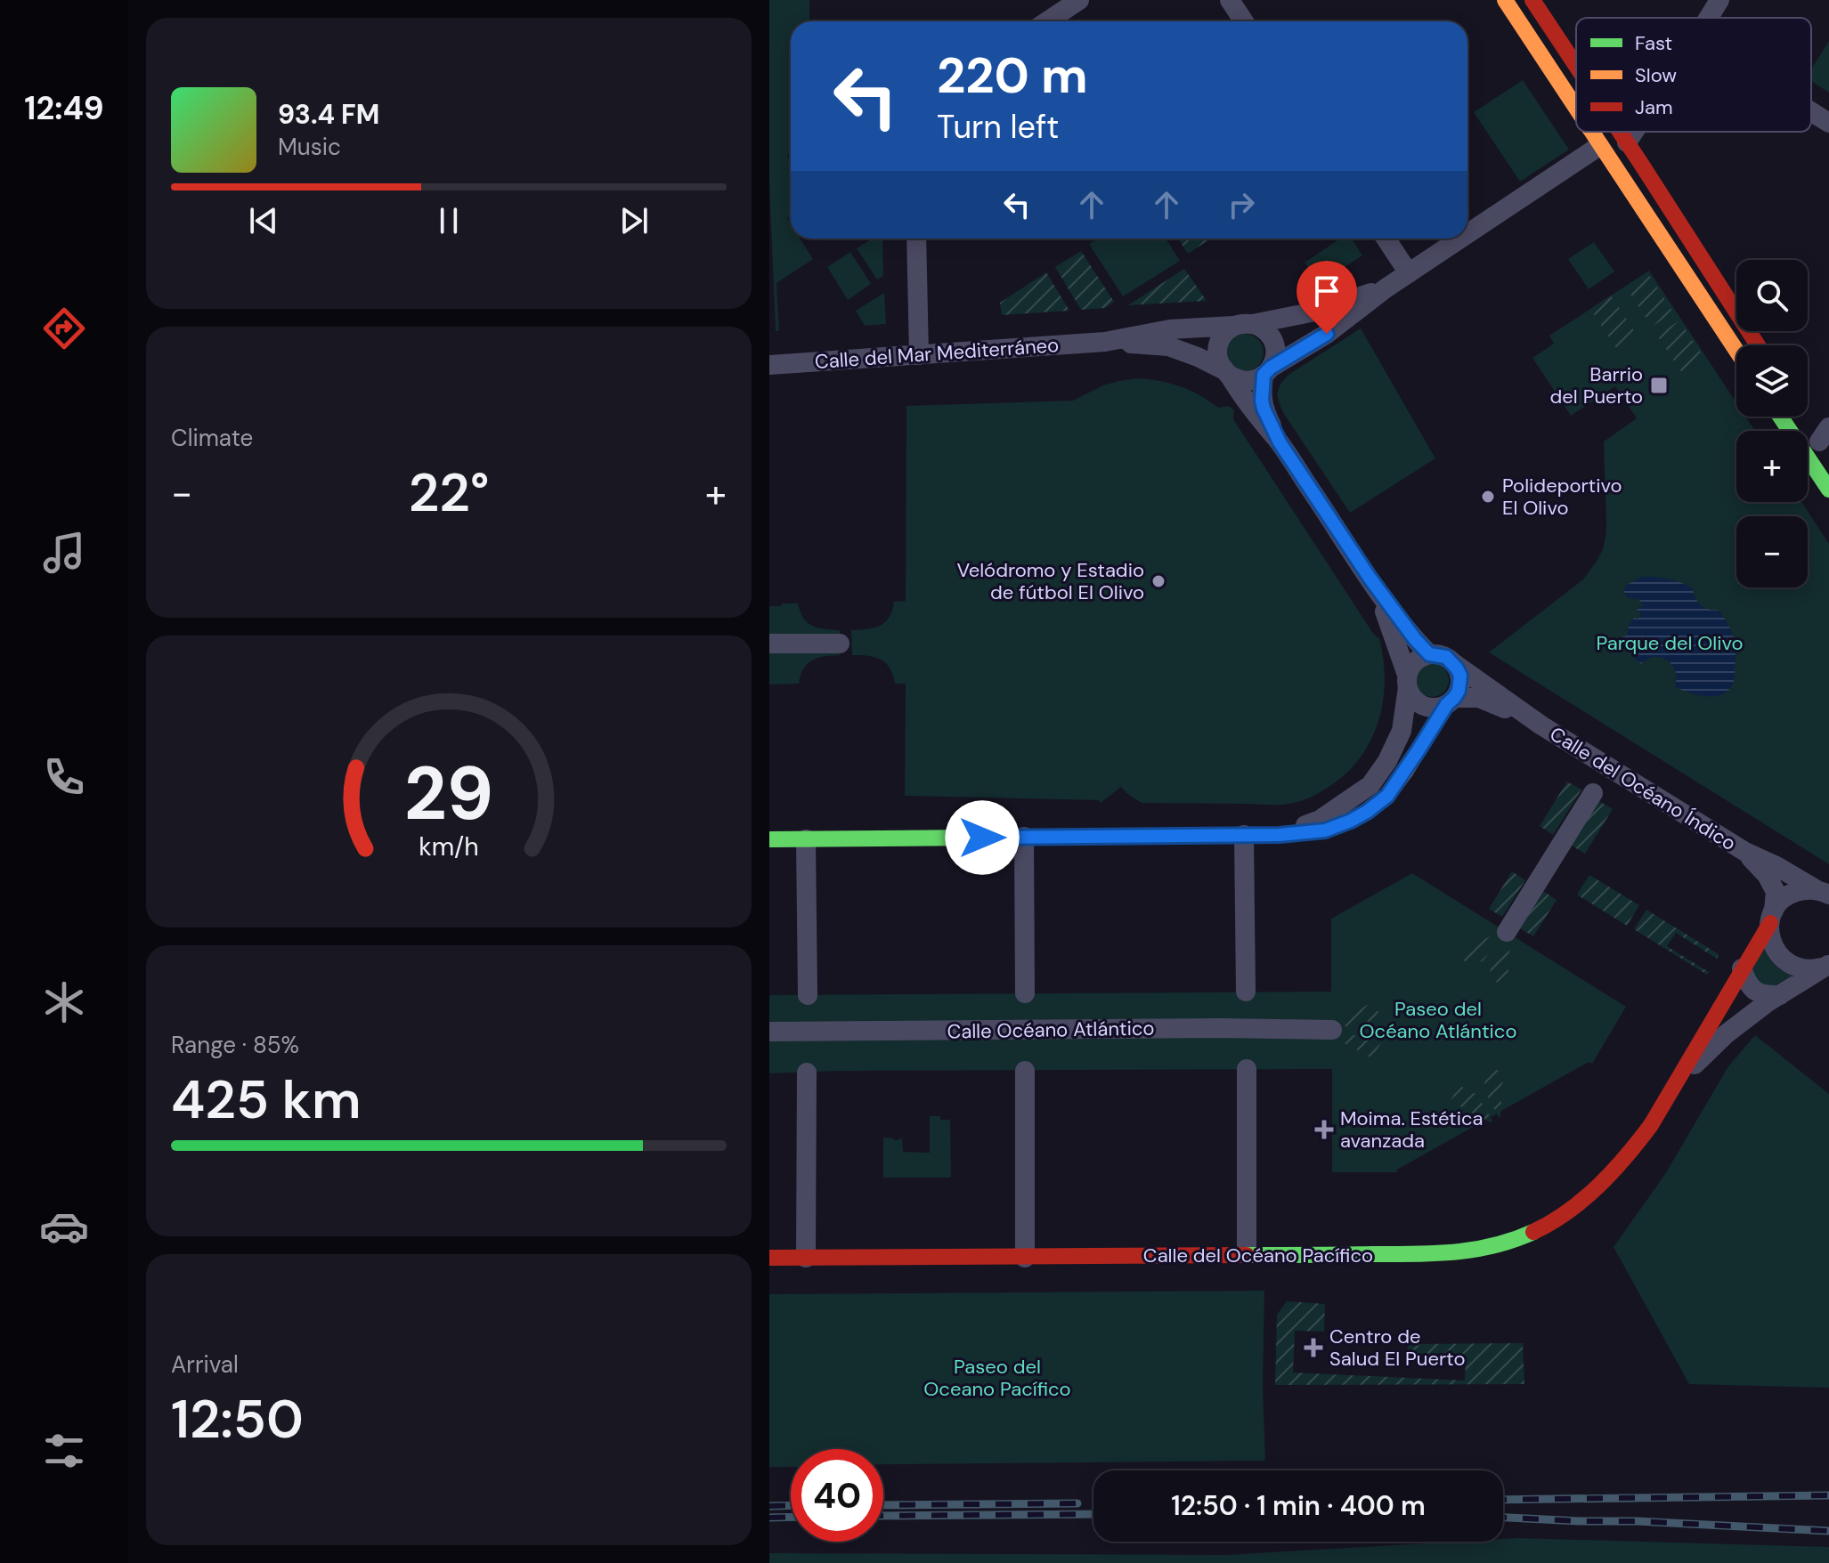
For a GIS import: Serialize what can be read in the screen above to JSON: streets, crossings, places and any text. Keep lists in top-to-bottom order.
{
  "streets": {
    "street": [
      "Calle del Mar Mediterráneo",
      "Calle del Océano Índico",
      "Calle Océano Atlántico",
      "Calle del Océano Pacífico"
    ]
  },
  "crossings": [
    ["Calle del Océano Índico", "Calle del Océano Pacífico"]
  ],
  "parks": ["Parque del Olivo", "Paseo del Océano Atlántico", "Paseo del Oceano Pacífico"],
  "places": {
    "transit": ["Barrio del Puerto"],
    "other": ["Polideportivo El Olivo", "Velódromo y Estadio de fútbol El Olivo"],
    "health": ["Moima. Estética avanzada", "Centro de Salud El Puerto"]
  },
  "legend": ["Fast", "Slow", "Jam"],
  "page": {
    "tabs": "12:49",
    "turn": ["220 m", "Turn left"],
    "song": ["93.4 FM", "Music"],
    "map_buttons": ["+", "−"],
    "tile": [
      "Climate",
      ["Range · 85%", "425 km"],
      ["Arrival", "12:50"]
    ],
    "heat": ["−", "22°", "+"],
    "limit": "40",
    "trip": "12:50 · 1 min · 400 m",
    "gauge": ["29", "km/h"]
  }
}
